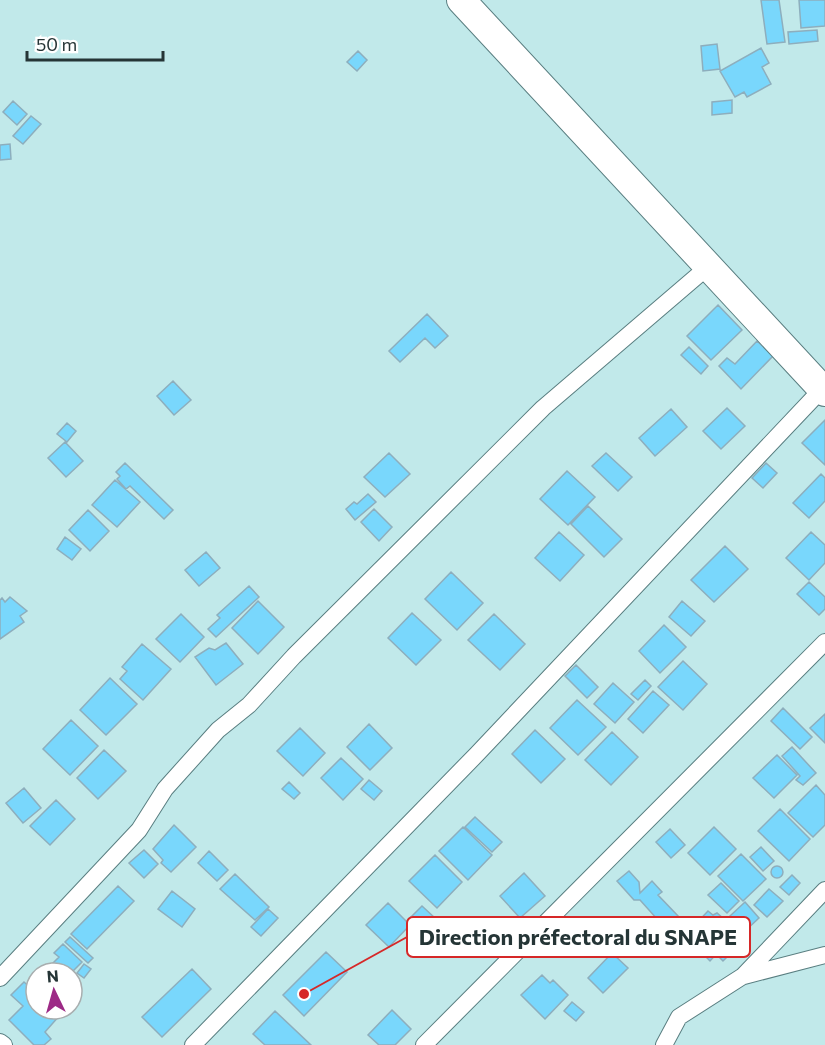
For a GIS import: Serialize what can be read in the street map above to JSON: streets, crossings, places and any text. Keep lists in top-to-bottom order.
{
  "places": ["Direction préfectoral du SNAPE"],
  "scale_bar": "50 m",
  "north": "top"
}
